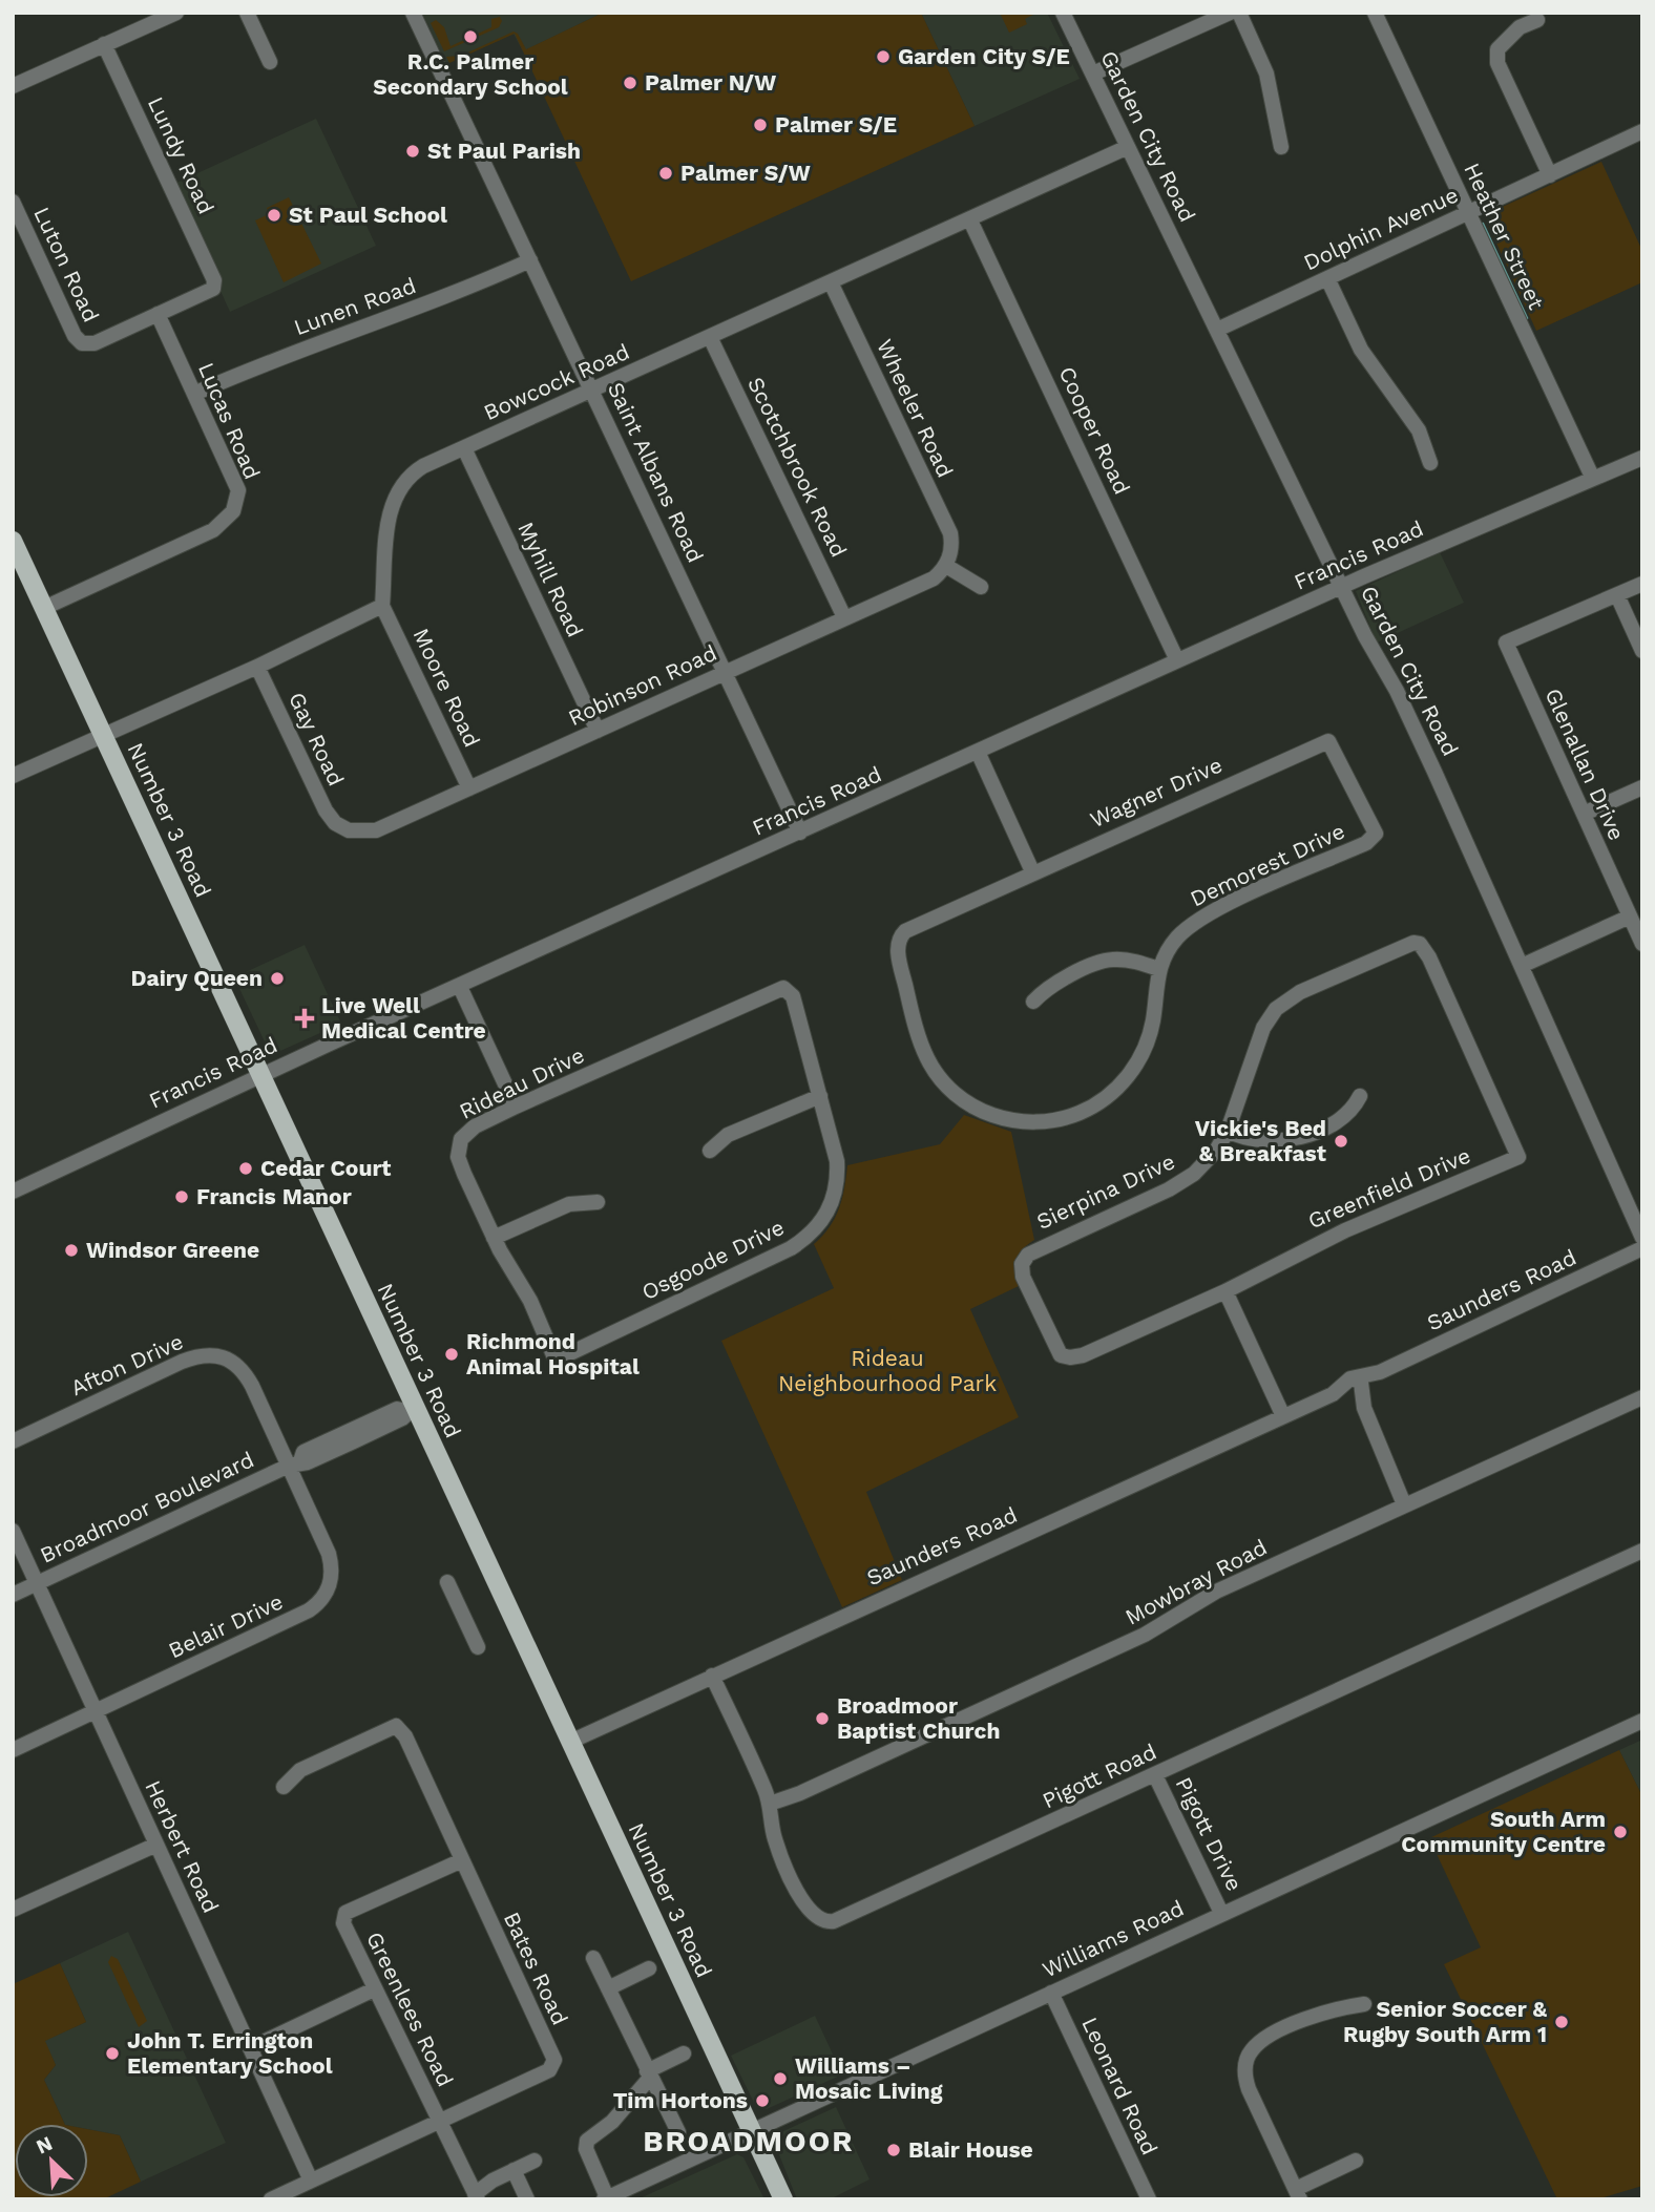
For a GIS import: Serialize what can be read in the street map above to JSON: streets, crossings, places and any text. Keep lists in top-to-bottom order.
{
  "streets": {
    "main road": ["Number 3 Road"],
    "street": [
      "Garden City Road",
      "Lundy Road",
      "Dolphin Avenue",
      "Heather Street",
      "Luton Road",
      "Lunen Road",
      "Bowcock Road",
      "Wheeler Road",
      "Lucas Road",
      "Cooper Road",
      "Scotchbrook Road",
      "Saint Albans Road",
      "Francis Road",
      "Myhill Road",
      "Robinson Road",
      "Moore Road",
      "Gay Road",
      "Glenallan Drive",
      "Wagner Drive",
      "Demorest Drive",
      "Rideau Drive",
      "Greenfield Drive",
      "Sierpina Drive",
      "Osgoode Drive",
      "Saunders Road",
      "Afton Drive",
      "Broadmoor Boulevard",
      "Mowbray Road",
      "Belair Drive",
      "Pigott Road",
      "Pigott Drive",
      "Herbert Road",
      "Williams Road",
      "Bates Road",
      "Greenlees Road",
      "Leonard Road"
    ]
  },
  "crossings": [
    ["Garden City Road", "Dolphin Avenue"],
    ["Garden City Road", "Bowcock Road"],
    ["Garden City Road", "Francis Road"],
    ["Lundy Road", "Luton Road"],
    ["Lundy Road", "Lucas Road"],
    ["Dolphin Avenue", "Heather Street"],
    ["Heather Street", "Francis Road"],
    ["Luton Road", "Lucas Road"],
    ["Lunen Road", "Lucas Road"],
    ["Lunen Road", "Saint Albans Road"],
    ["Bowcock Road", "Wheeler Road"],
    ["Bowcock Road", "Cooper Road"],
    ["Bowcock Road", "Scotchbrook Road"],
    ["Bowcock Road", "Saint Albans Road"],
    ["Bowcock Road", "Myhill Road"],
    ["Bowcock Road", "Moore Road"],
    ["Wheeler Road", "Robinson Road"],
    ["Lucas Road", "Number 3 Road"],
    ["Cooper Road", "Francis Road"],
    ["Scotchbrook Road", "Robinson Road"],
    ["Saint Albans Road", "Francis Road"],
    ["Saint Albans Road", "Robinson Road"],
    ["Francis Road", "Number 3 Road"],
    ["Myhill Road", "Robinson Road"],
    ["Robinson Road", "Moore Road"],
    ["Robinson Road", "Gay Road"],
    ["Wagner Drive", "Demorest Drive"],
    ["Number 3 Road", "Saunders Road"],
    ["Number 3 Road", "Broadmoor Boulevard"],
    ["Number 3 Road", "Williams Road"],
    ["Rideau Drive", "Osgoode Drive"],
    ["Greenfield Drive", "Sierpina Drive"],
    ["Saunders Road", "Pigott Road"],
    ["Afton Drive", "Broadmoor Boulevard"],
    ["Afton Drive", "Belair Drive"],
    ["Broadmoor Boulevard", "Belair Drive"],
    ["Broadmoor Boulevard", "Herbert Road"],
    ["Mowbray Road", "Pigott Road"],
    ["Belair Drive", "Herbert Road"],
    ["Pigott Road", "Pigott Drive"],
    ["Pigott Drive", "Williams Road"],
    ["Herbert Road", "Bates Road"],
    ["Williams Road", "Leonard Road"],
    ["Bates Road", "Greenlees Road"]
  ],
  "districts": ["BROADMOOR"],
  "parks": ["Rideau Neighbourhood Park"],
  "places": {
    "other": [
      "R.C. Palmer Secondary School",
      "Garden City S/E",
      "Palmer N/W",
      "Palmer S/E",
      "St Paul Parish",
      "Palmer S/W",
      "St Paul School",
      "Dairy Queen",
      "Vickie's Bed & Breakfast",
      "Cedar Court",
      "Francis Manor",
      "Windsor Greene",
      "Richmond Animal Hospital",
      "Broadmoor Baptist Church",
      "South Arm Community Centre",
      "Senior Soccer & Rugby South Arm 1",
      "John T. Errington Elementary School",
      "Williams – Mosaic Living",
      "Tim Hortons",
      "Blair House"
    ],
    "health": ["Live Well Medical Centre"]
  },
  "north": "top left"
}
